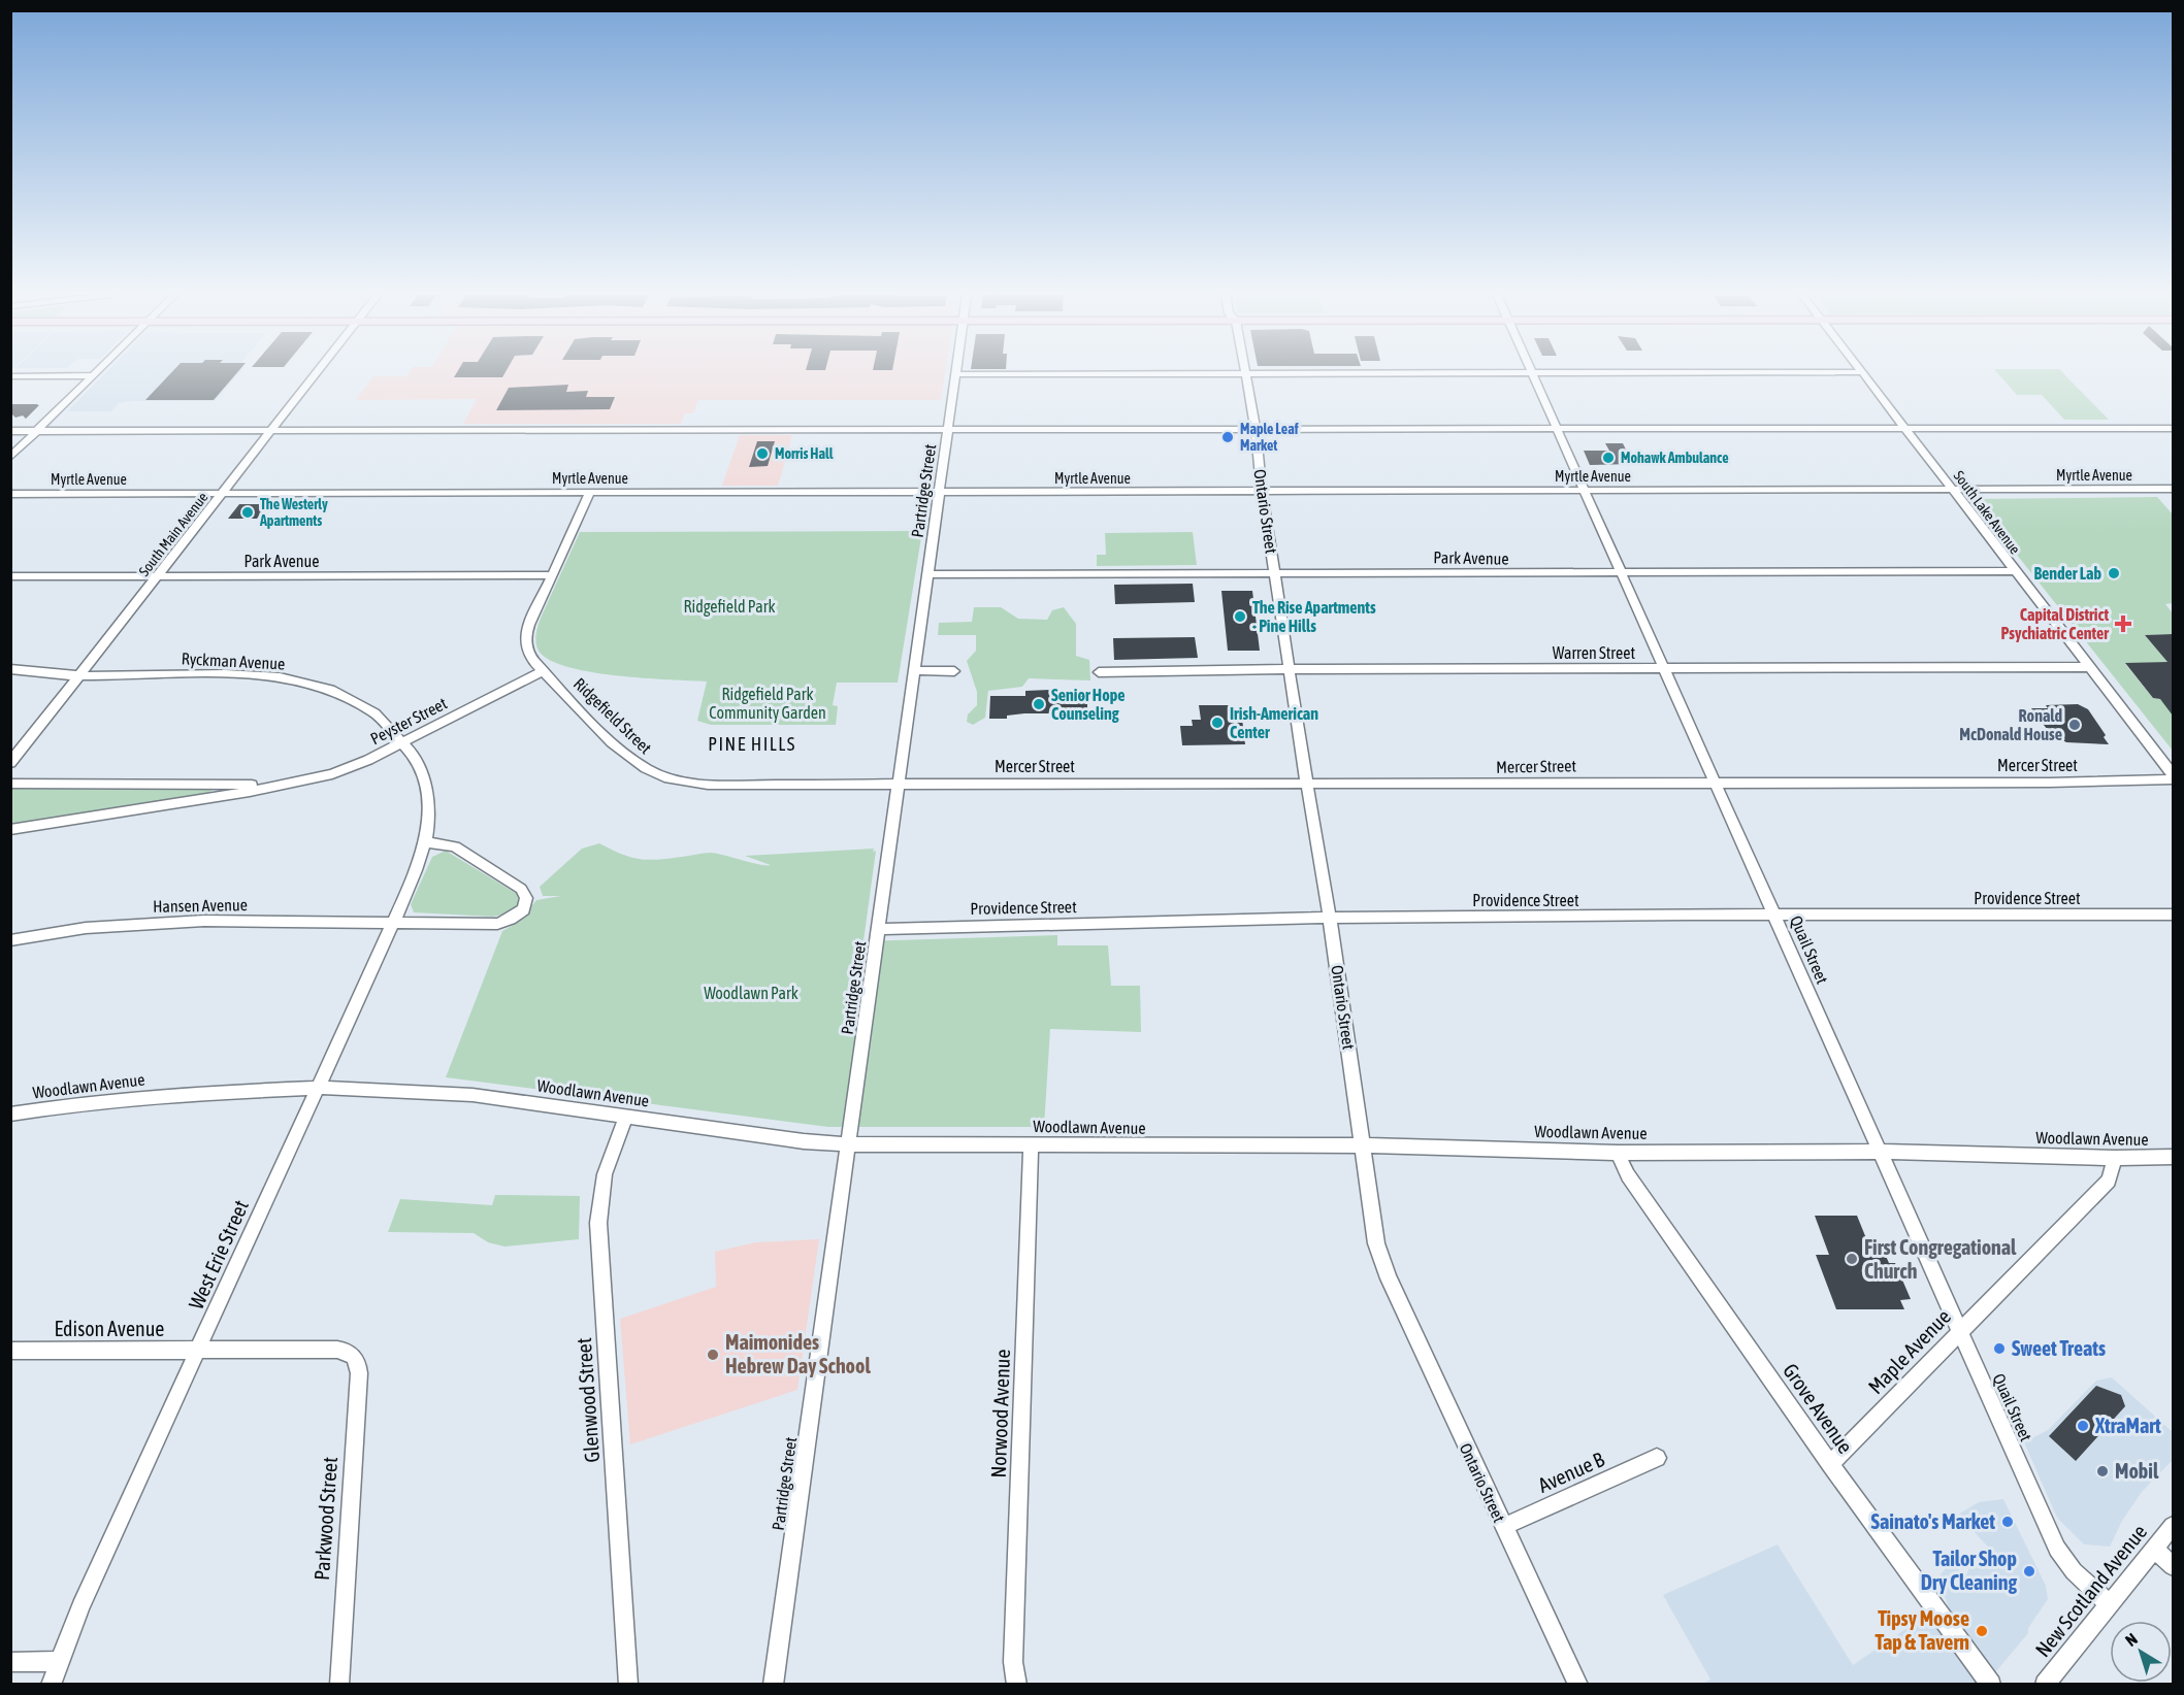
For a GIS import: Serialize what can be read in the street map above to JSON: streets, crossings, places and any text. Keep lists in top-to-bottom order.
{
  "streets": {
    "street": [
      "Myrtle Avenue",
      "Partridge Street",
      "Ontario Street",
      "South Lake Avenue",
      "South Main Avenue",
      "Park Avenue",
      "Warren Street",
      "Ryckman Avenue",
      "Ridgefield Street",
      "Peyster Street",
      "Mercer Street",
      "Providence Street",
      "Hansen Avenue",
      "Quail Street",
      "Woodlawn Avenue",
      "West Erie Street",
      "Edison Avenue",
      "Maple Avenue",
      "Glenwood Street",
      "Grove Avenue",
      "Norwood Avenue",
      "Avenue B",
      "Parkwood Street",
      "New Scotland Avenue"
    ]
  },
  "crossings": [
    ["Myrtle Avenue", "Partridge Street"],
    ["Myrtle Avenue", "Ontario Street"],
    ["Myrtle Avenue", "South Lake Avenue"],
    ["Myrtle Avenue", "South Main Avenue"],
    ["Myrtle Avenue", "Ridgefield Street"],
    ["Myrtle Avenue", "Quail Street"],
    ["Partridge Street", "Park Avenue"],
    ["Partridge Street", "Ridgefield Street"],
    ["Partridge Street", "Mercer Street"],
    ["Partridge Street", "Providence Street"],
    ["Partridge Street", "Woodlawn Avenue"],
    ["Ontario Street", "Park Avenue"],
    ["Ontario Street", "Warren Street"],
    ["Ontario Street", "Mercer Street"],
    ["Ontario Street", "Providence Street"],
    ["Ontario Street", "Woodlawn Avenue"],
    ["Ontario Street", "Avenue B"],
    ["South Lake Avenue", "Park Avenue"],
    ["South Lake Avenue", "Warren Street"],
    ["South Main Avenue", "Park Avenue"],
    ["South Main Avenue", "Ryckman Avenue"],
    ["Park Avenue", "Ridgefield Street"],
    ["Park Avenue", "Quail Street"],
    ["Warren Street", "Quail Street"],
    ["Ryckman Avenue", "Peyster Street"],
    ["Ryckman Avenue", "West Erie Street"],
    ["Ridgefield Street", "Peyster Street"],
    ["Ridgefield Street", "Mercer Street"],
    ["Mercer Street", "Quail Street"],
    ["Providence Street", "Quail Street"],
    ["Hansen Avenue", "West Erie Street"],
    ["Quail Street", "Woodlawn Avenue"],
    ["Quail Street", "Maple Avenue"],
    ["Quail Street", "New Scotland Avenue"],
    ["Woodlawn Avenue", "West Erie Street"],
    ["Woodlawn Avenue", "Maple Avenue"],
    ["Woodlawn Avenue", "Glenwood Street"],
    ["Woodlawn Avenue", "Grove Avenue"],
    ["Woodlawn Avenue", "Norwood Avenue"],
    ["West Erie Street", "Edison Avenue"],
    ["Edison Avenue", "Parkwood Street"],
    ["Maple Avenue", "Grove Avenue"]
  ],
  "districts": ["PINE HILLS"],
  "parks": ["Ridgefield Park", "Ridgefield Park Community Garden", "Woodlawn Park"],
  "places": {
    "other": [
      "Maple Leaf Market",
      "Morris Hall",
      "Mohawk Ambulance",
      "The Westerly Apartments",
      "Bender Lab",
      "The Rise Apartments - Pine Hills",
      "Senior Hope Counseling",
      "Irish-American Center",
      "Ronald McDonald House",
      "First Congregational Church",
      "Sweet Treats",
      "Maimonides Hebrew Day School",
      "XtraMart",
      "Mobil",
      "Sainato's Market",
      "Tailor Shop Dry Cleaning",
      "Tipsy Moose Tap & Tavern"
    ],
    "health": ["Capital District Psychiatric Center"]
  },
  "north": "top left"
}
